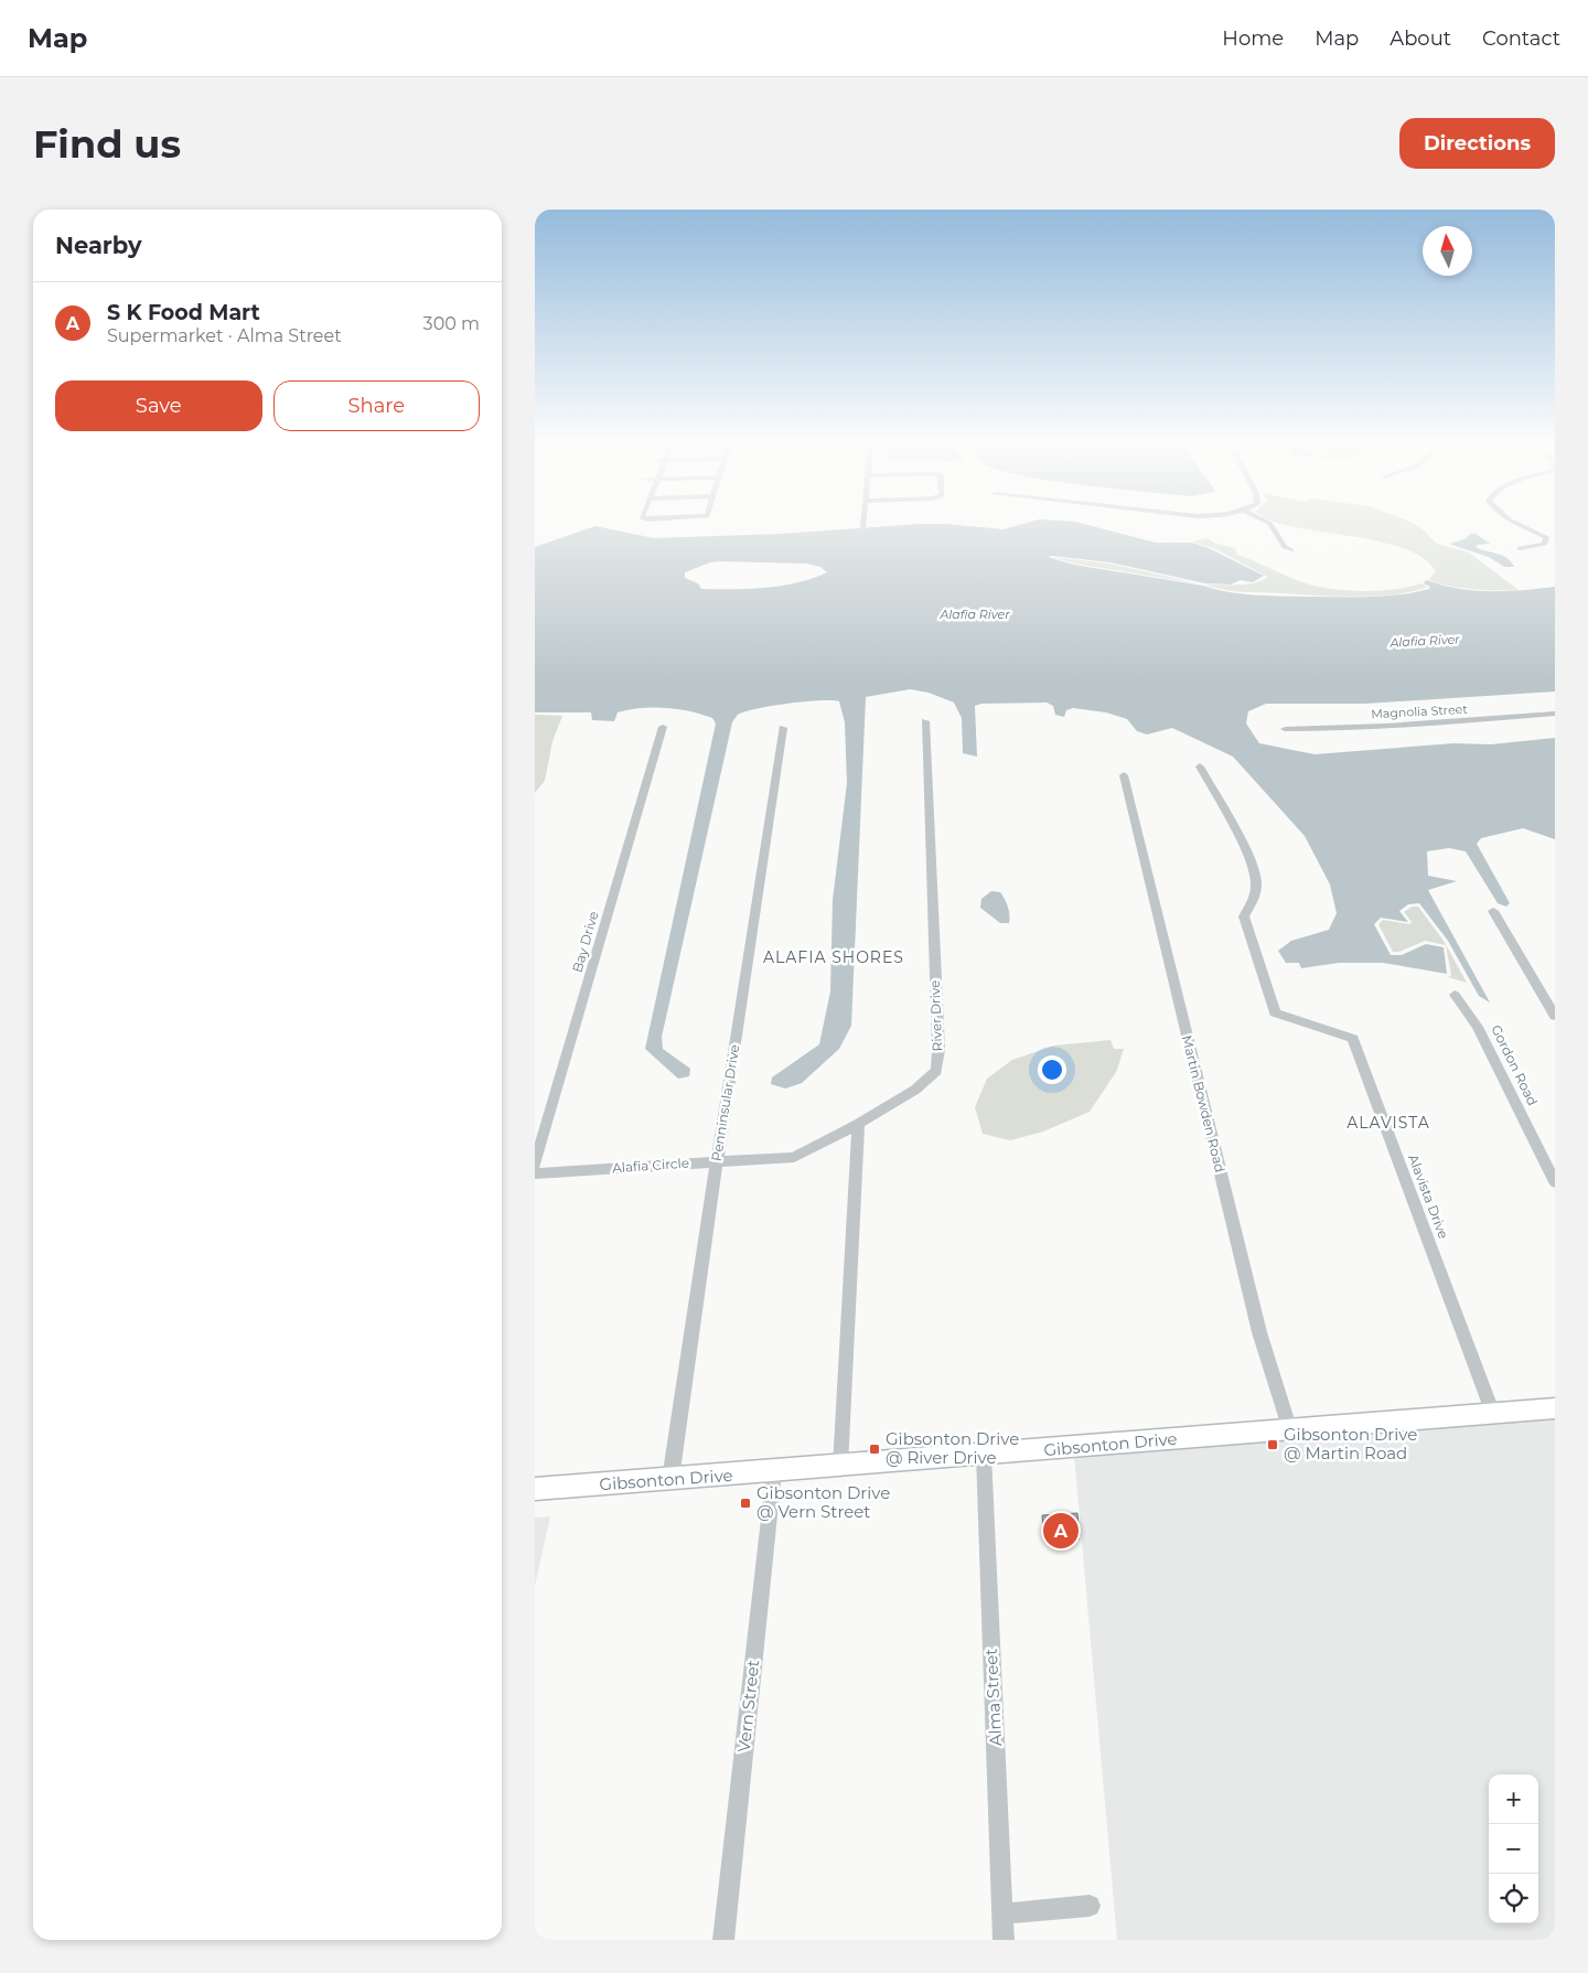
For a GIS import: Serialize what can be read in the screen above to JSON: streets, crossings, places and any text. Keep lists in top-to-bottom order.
{
  "streets": {
    "main road": ["Gibsonton Drive"],
    "street": [
      "Magnolia Street",
      "Bay Drive",
      "River Drive",
      "Gordon Road",
      "Penninsular Drive",
      "Martin Bowden Road",
      "Alafia Circle",
      "Alavista Drive",
      "Alma Street",
      "Vern Street"
    ]
  },
  "crossings": [
    ["River Drive", "Alafia Circle"],
    ["Penninsular Drive", "Alafia Circle"],
    ["Penninsular Drive", "Gibsonton Drive"],
    ["Martin Bowden Road", "Gibsonton Drive"],
    ["Alavista Drive", "Gibsonton Drive"],
    ["Gibsonton Drive", "Alma Street"],
    ["Gibsonton Drive", "Vern Street"]
  ],
  "districts": ["ALAFIA SHORES", "ALAVISTA"],
  "water": ["Alafia River"],
  "places": {
    "transit": ["Gibsonton Drive @ Martin Road", "Gibsonton Drive @ River Drive", "Gibsonton Drive @ Vern Street"]
  },
  "north": "top",
  "page": {
    "header": "Map",
    "nav": [
      "Home",
      "Map",
      "About",
      "Contact"
    ],
    "buttons": [
      "Directions",
      ["Save", "Share"]
    ],
    "title": "Find us",
    "heading": "Nearby",
    "list": [
      {
        "mark": "A",
        "name": "S K Food Mart",
        "note": "Supermarket · Alma Street",
        "value": "300 m"
      }
    ],
    "pins": "A",
    "map_buttons": ["+", "−"]
  }
}
